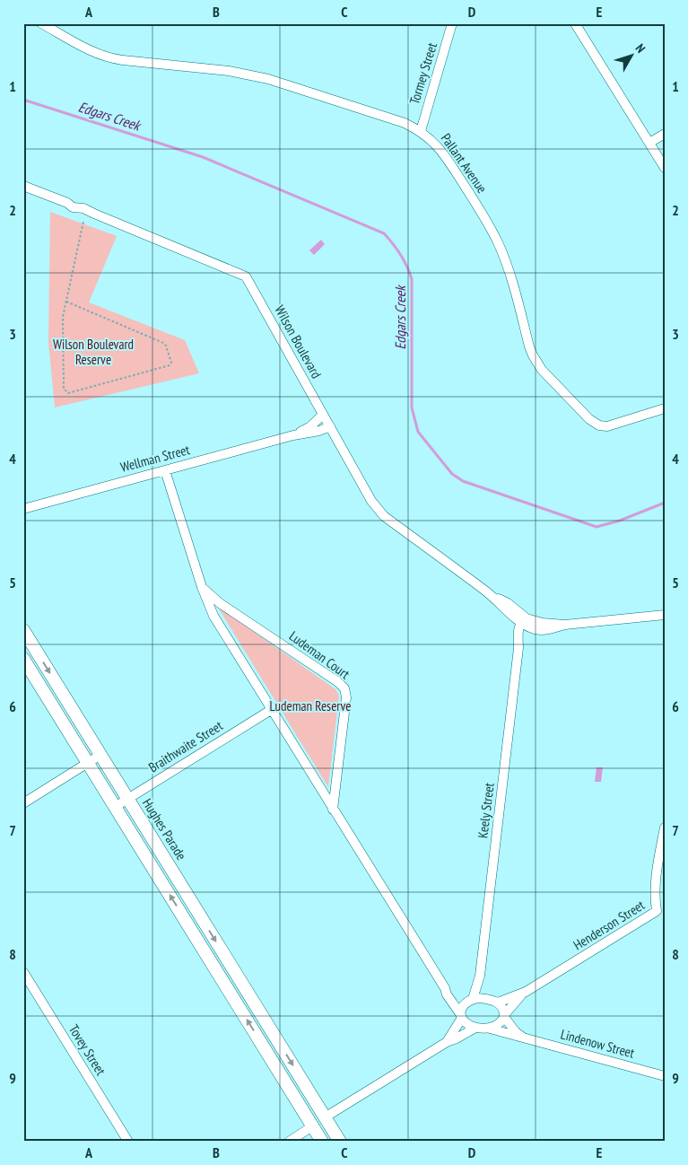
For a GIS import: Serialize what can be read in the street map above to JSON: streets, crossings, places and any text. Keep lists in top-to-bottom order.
{
  "streets": {
    "street": [
      "Tormey Street",
      "Pallant Avenue",
      "Wilson Boulevard",
      "Wellman Street",
      "Ludeman Court",
      "Braithwaite Street",
      "Keely Street",
      "Hughes Parade",
      "Henderson Street",
      "Lindenow Street",
      "Tovey Street"
    ]
  },
  "crossings": [
    ["Tormey Street", "Pallant Avenue"],
    ["Wilson Boulevard", "Wellman Street"],
    ["Wilson Boulevard", "Keely Street"],
    ["Braithwaite Street", "Hughes Parade"],
    ["Keely Street", "Henderson Street"],
    ["Keely Street", "Lindenow Street"],
    ["Henderson Street", "Lindenow Street"]
  ],
  "water": ["Edgars Creek"],
  "parks": ["Wilson Boulevard Reserve", "Ludeman Reserve"],
  "north": "top right",
  "grid": {
    "columns": [
      "A",
      "B",
      "C",
      "D",
      "E"
    ],
    "rows": [
      "1",
      "2",
      "3",
      "4",
      "5",
      "6",
      "7",
      "8",
      "9"
    ]
  }
}
